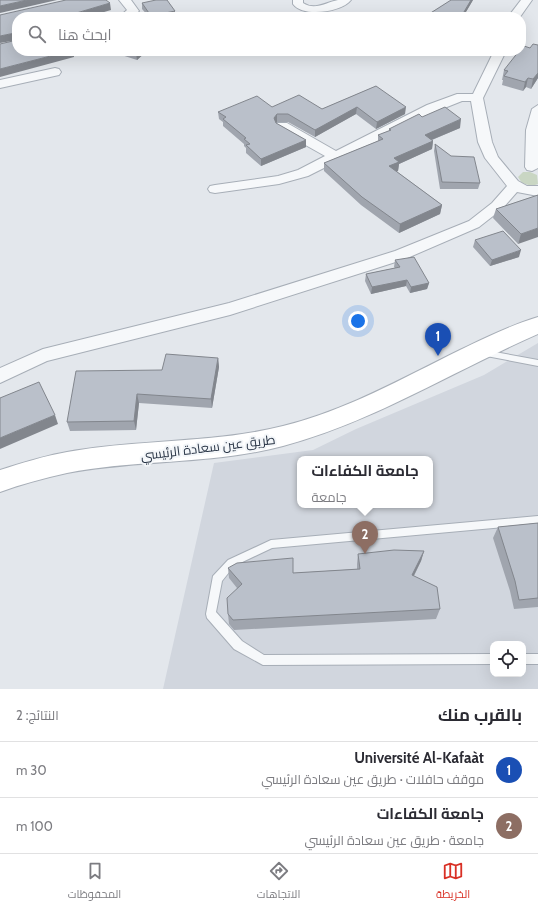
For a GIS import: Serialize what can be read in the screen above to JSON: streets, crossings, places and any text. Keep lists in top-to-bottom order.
{
  "streets": {
    "street": ["طريق عين سعادة الرئيسي"]
  },
  "page": {
    "search": "ابحث هنا",
    "pins": ["1", "2"],
    "popup": ["جامعة الكفاءات", "جامعة"],
    "heading": ["بالقرب منك", "النتائج: 2"],
    "list": [
      {
        "mark": "1",
        "name": "Université Al-Kafaàt",
        "note": "موقف حافلات · طريق عين سعادة الرئيسي",
        "value": "30 m"
      },
      {
        "mark": "2",
        "name": "جامعة الكفاءات",
        "note": "جامعة · طريق عين سعادة الرئيسي",
        "value": "100 m"
      }
    ],
    "nav": ["الخريطة", "الاتجاهات", "المحفوظات"]
  }
}
